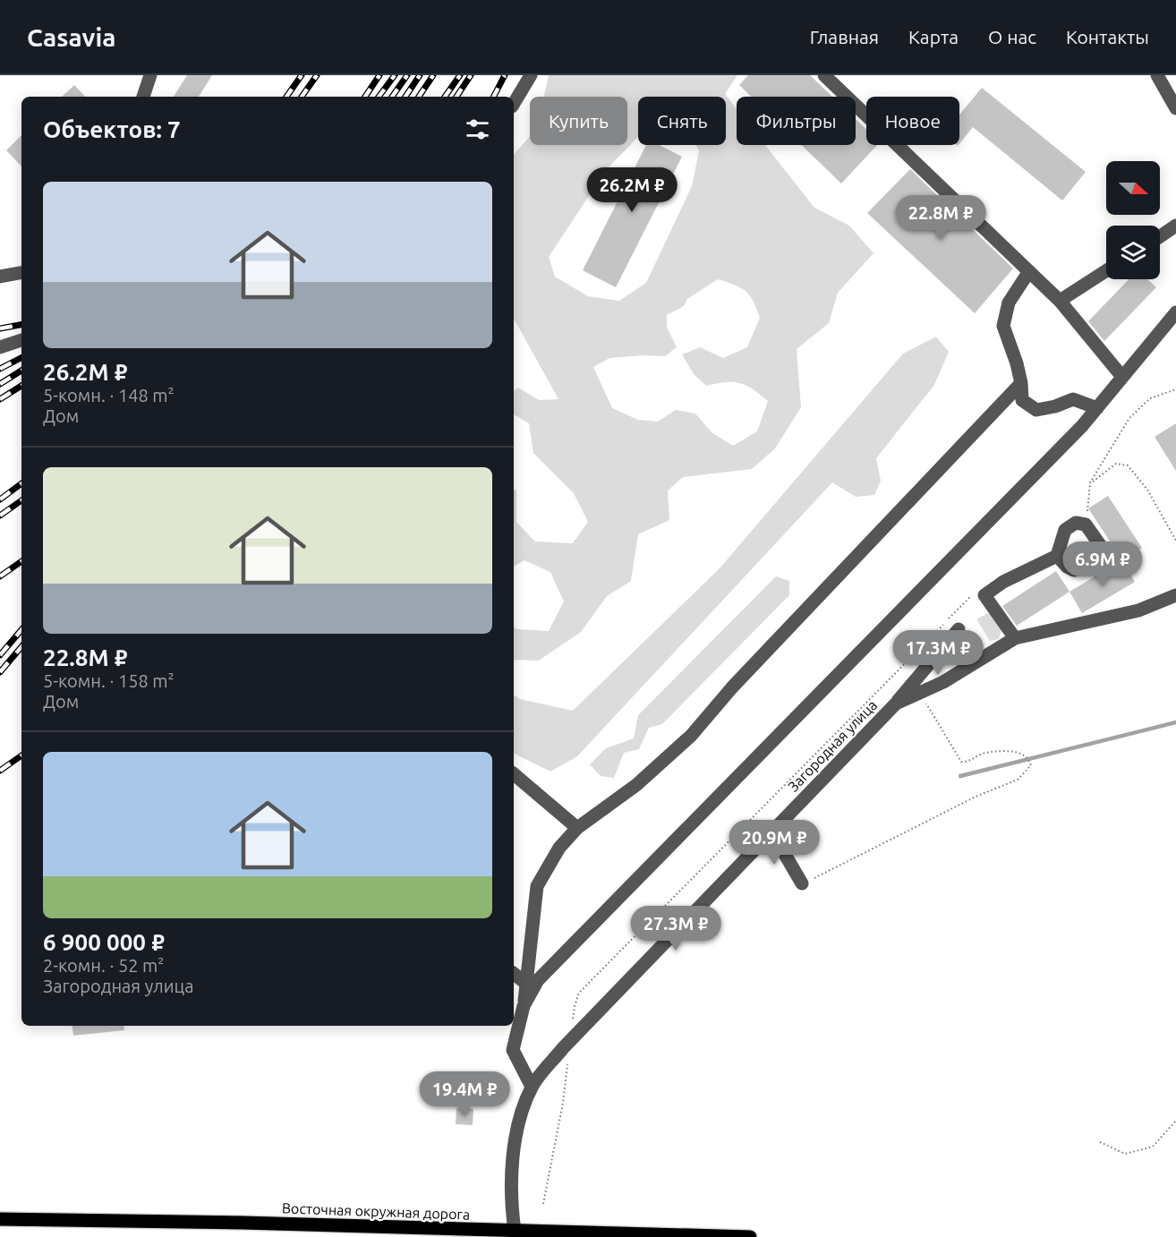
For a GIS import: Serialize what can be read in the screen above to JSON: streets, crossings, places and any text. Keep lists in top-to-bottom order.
{
  "streets": {
    "main road": ["Восточная окружная дорога"],
    "street": ["Загородная улица"]
  },
  "crossings": [
    ["Загородная улица", "Восточная окружная дорога"]
  ],
  "north": "right",
  "page": {
    "header": "Casavia",
    "nav": [
      "Главная",
      "Карта",
      "О нас",
      "Контакты"
    ],
    "chip": [
      "Купить",
      "Снять",
      "Фильтры",
      "Новое"
    ],
    "heading": "Объектов: 7",
    "list": [
      {
        "name": "26.2M ₽",
        "note": "5-комн. · 148 m² · Дом"
      },
      {
        "name": "22.8M ₽",
        "note": "5-комн. · 158 m² · Дом"
      },
      {
        "name": "6 900 000 ₽",
        "note": "2-комн. · 52 m² · Загородная улица"
      }
    ],
    "price": [
      "26.2M ₽",
      "22.8M ₽",
      "6.9M ₽",
      "17.3M ₽",
      "20.9M ₽",
      "27.3M ₽",
      "19.4M ₽"
    ]
  }
}
